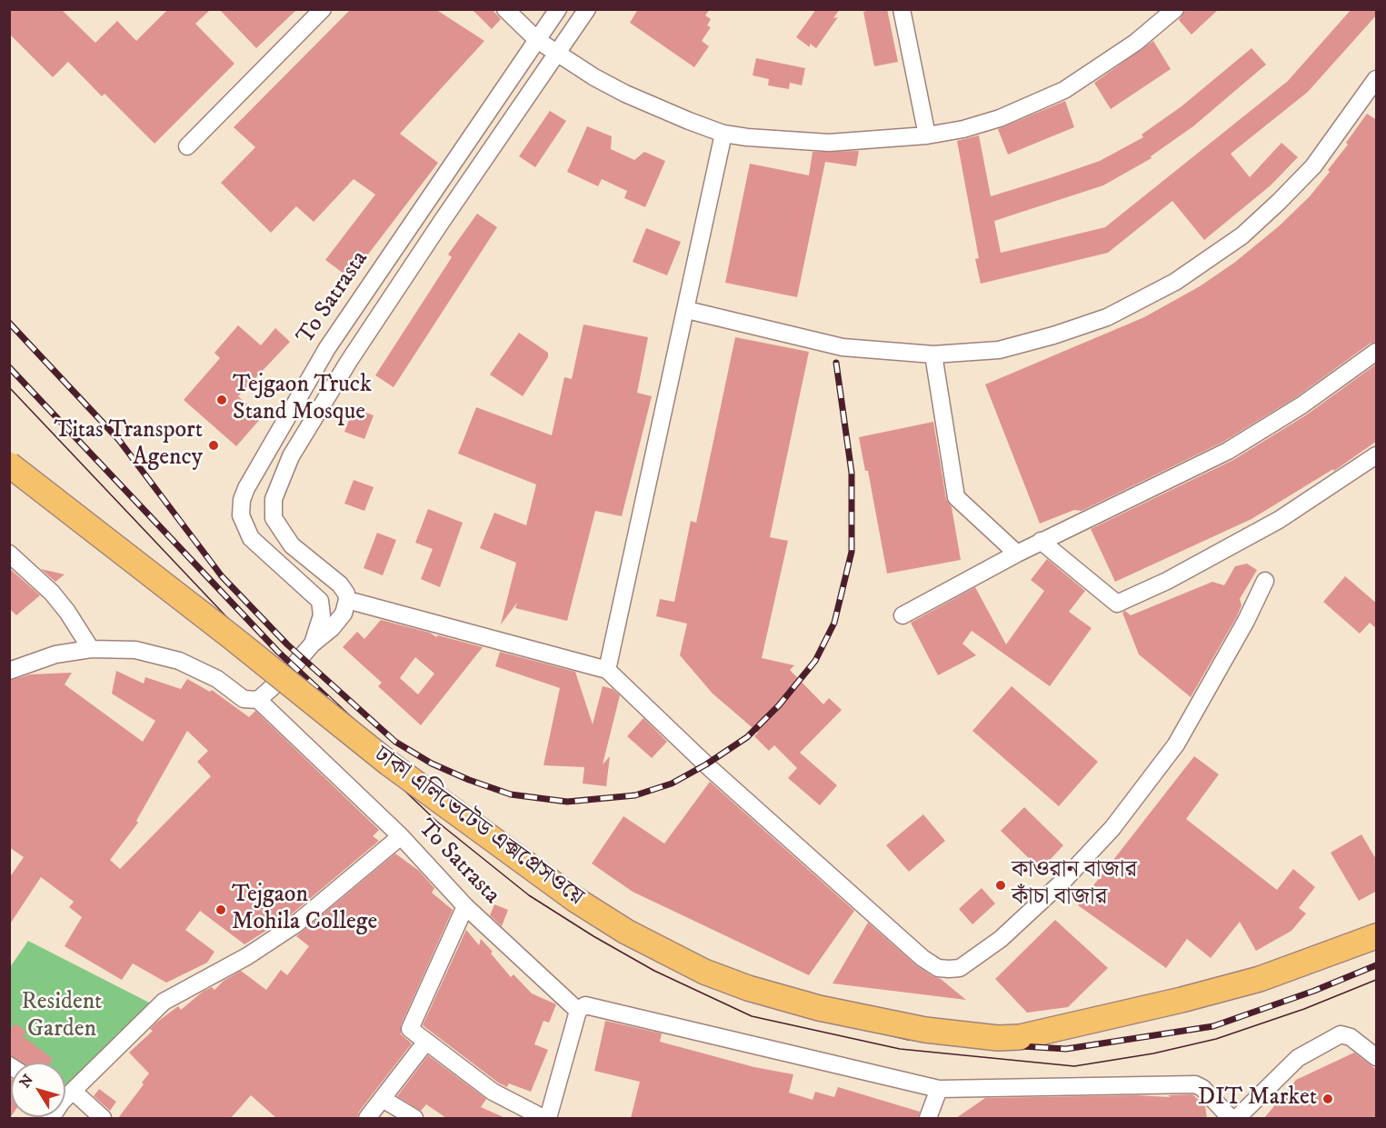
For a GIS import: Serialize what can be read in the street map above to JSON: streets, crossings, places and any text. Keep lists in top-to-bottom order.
{
  "streets": {
    "highway": ["ঢাকা এলিভেটেড এক্সপ্রেসওয়ে"],
    "street": ["To Satrasta"]
  },
  "parks": ["Resident Garden"],
  "places": [
    "Tejgaon Truck Stand Mosque",
    "Titas Transport Agency",
    "কাওরান বাজার কাঁচা বাজার",
    "Tejgaon Mohila College",
    "DIT Market"
  ],
  "north": "top left"
}
